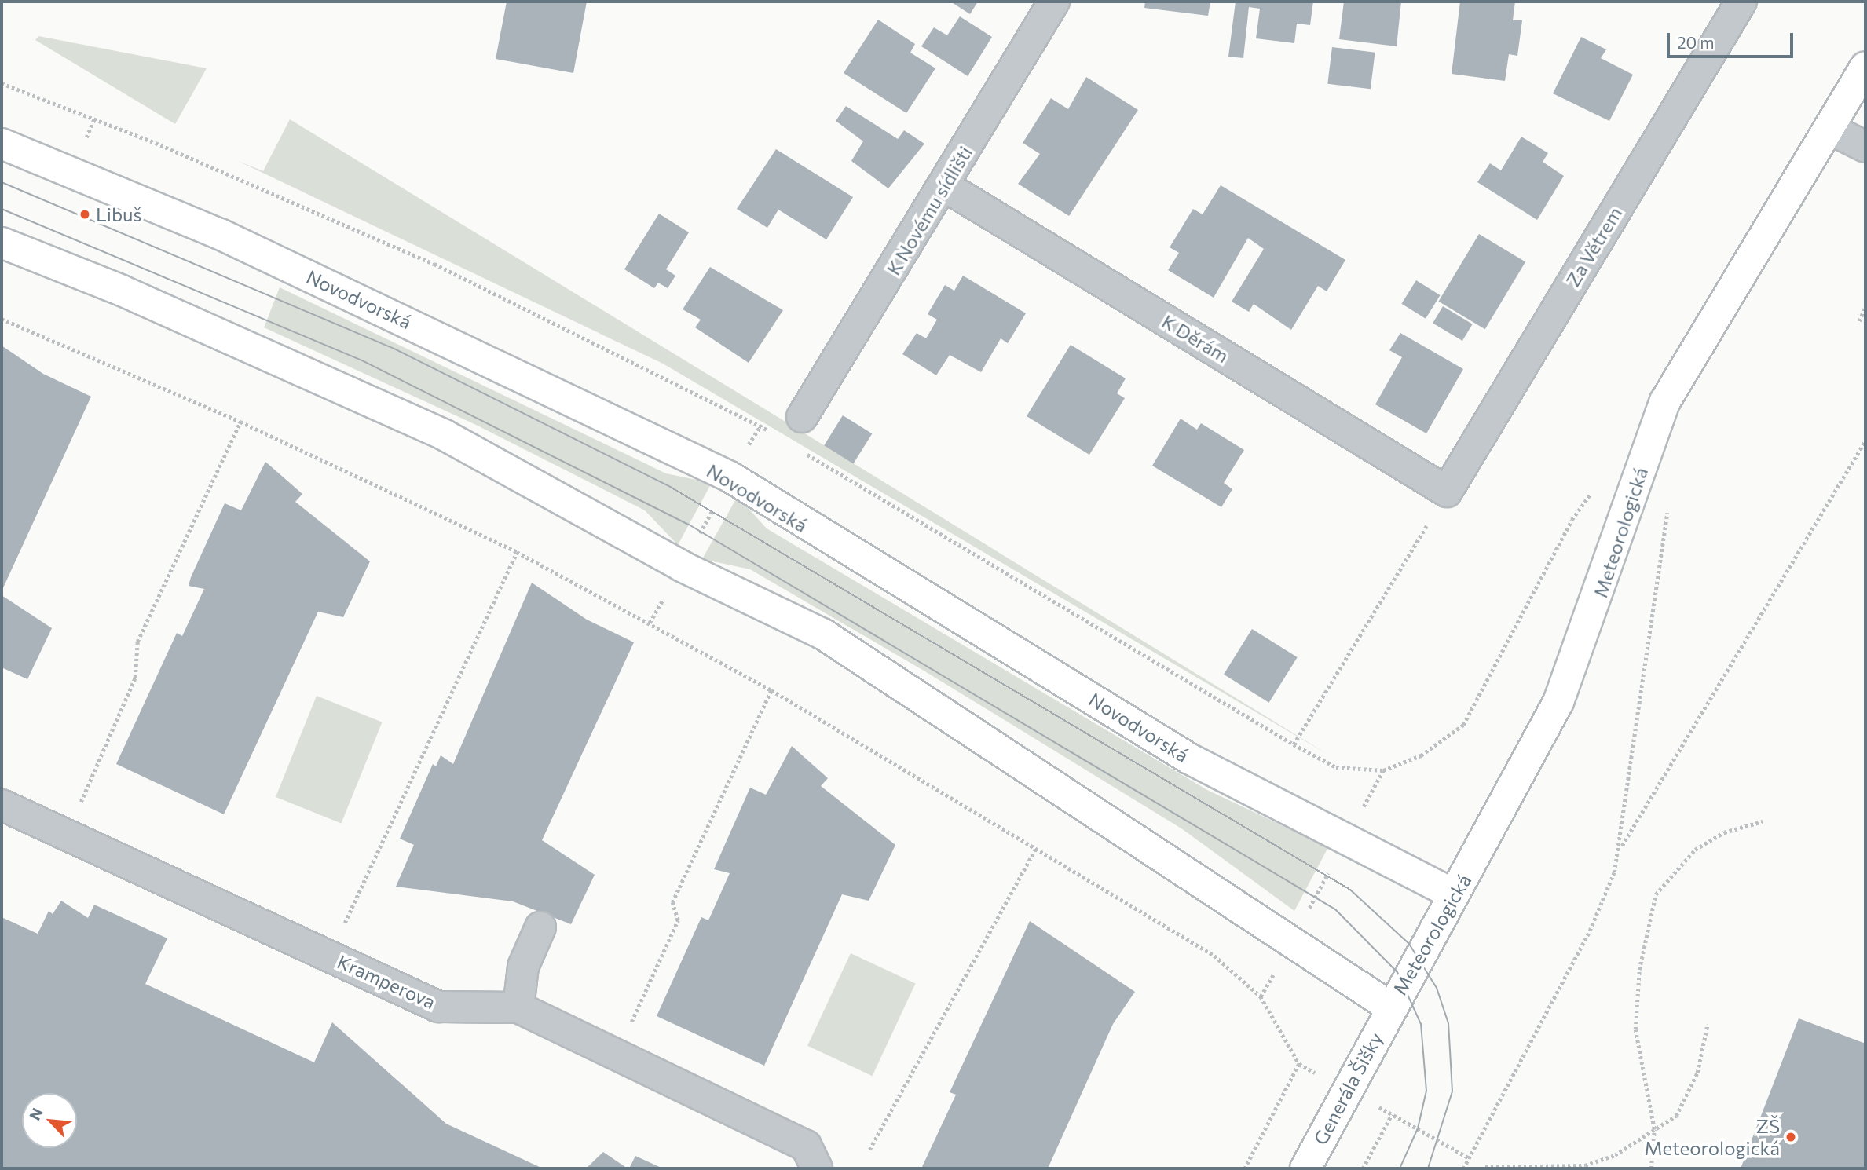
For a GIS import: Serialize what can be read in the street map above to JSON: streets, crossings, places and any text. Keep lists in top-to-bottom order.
{
  "streets": {
    "main road": ["Novodvorská", "Meteorologická", "Generála Šišky"],
    "street": [
      "K Novému sídlišti",
      "Za Větrem",
      "K Děrám",
      "Kramperova"
    ]
  },
  "crossings": [
    ["K Novému sídlišti", "K Děrám"],
    ["Za Větrem", "K Děrám"],
    ["Novodvorská", "Meteorologická"],
    ["Meteorologická", "Generála Šišky"]
  ],
  "places": ["Libuš", "ZŠ Meteorologická"],
  "scale_bar": "20 m",
  "north": "top left"
}
